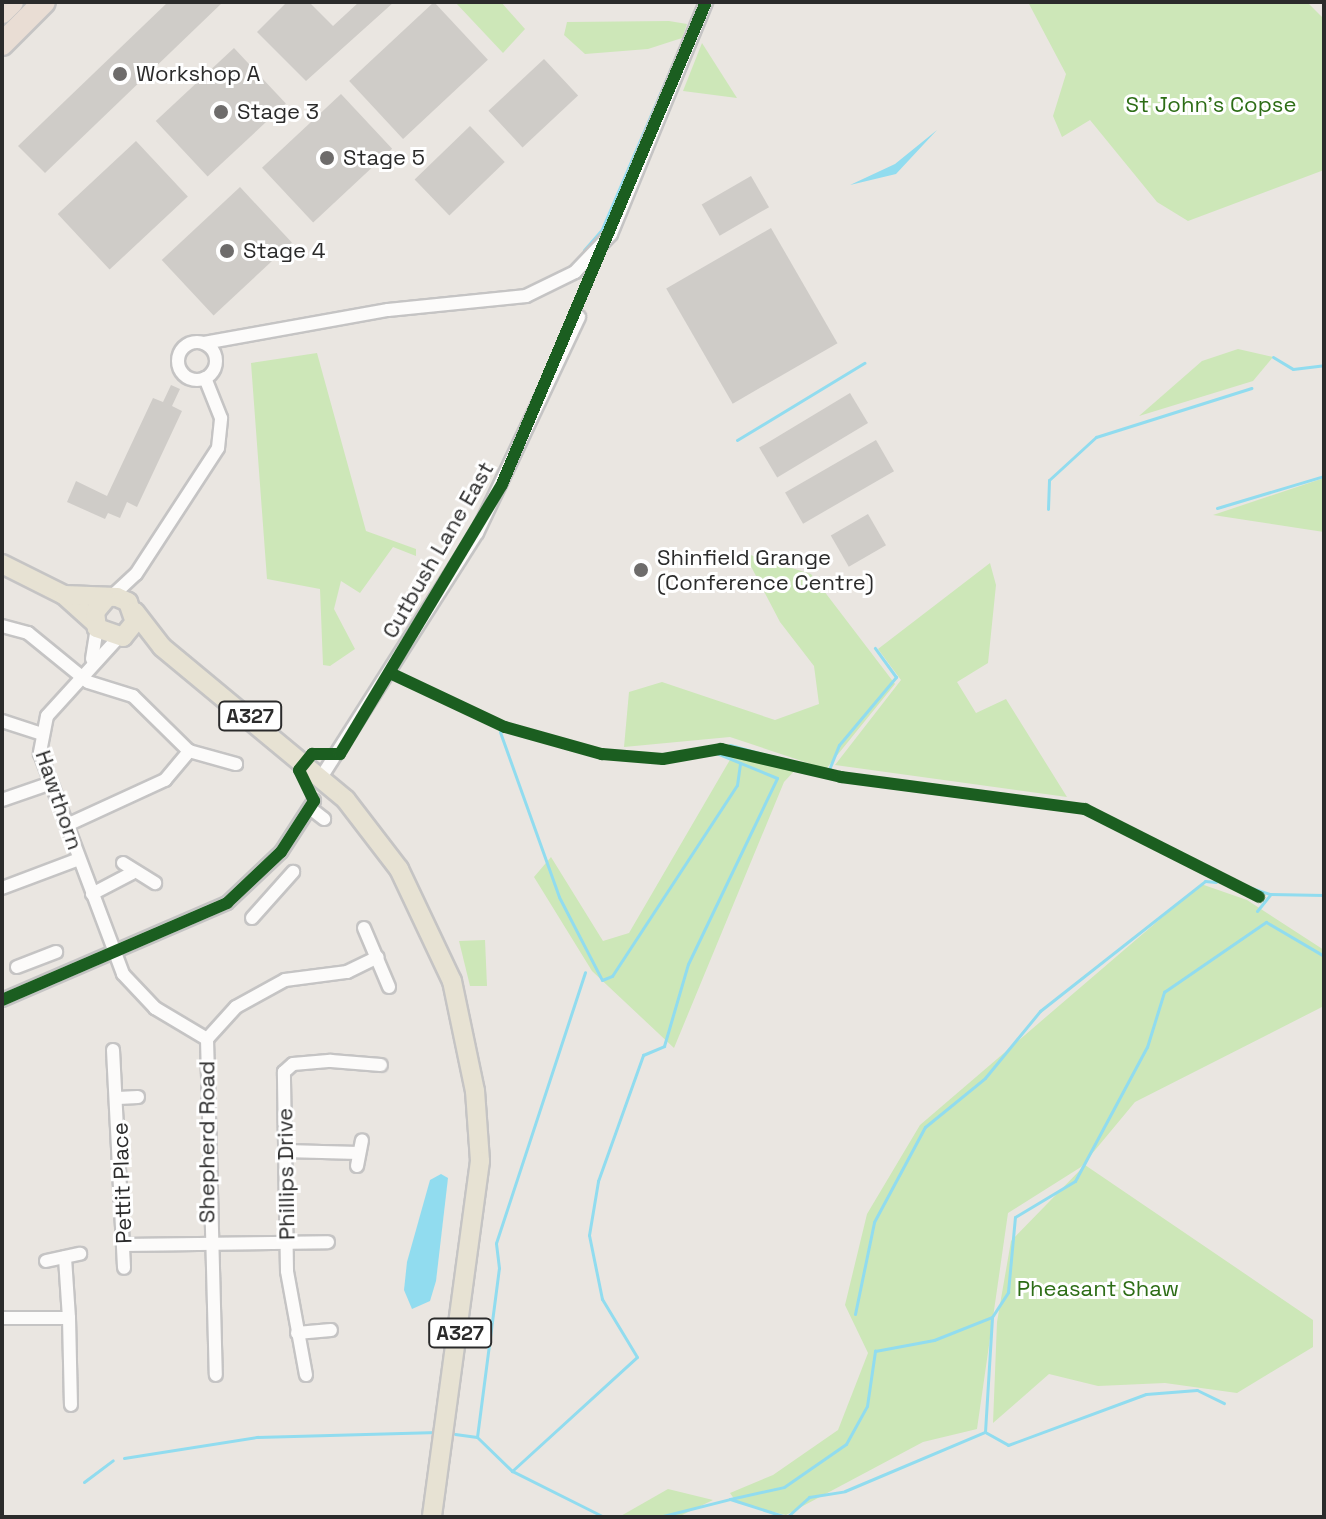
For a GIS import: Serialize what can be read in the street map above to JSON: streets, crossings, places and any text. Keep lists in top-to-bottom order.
{
  "streets": {
    "main road": ["A327"],
    "street": [
      "Cutbush Lane East",
      "Hawthorn",
      "Shepherd Road",
      "Phillips Drive",
      "Pettit Place"
    ]
  },
  "crossings": [
    ["Cutbush Lane East", "A327"],
    ["A327", "Hawthorn"],
    ["Hawthorn", "Shepherd Road"]
  ],
  "parks": ["St John's Copse", "Pheasant Shaw"],
  "places": [
    "Workshop A",
    "Stage 3",
    "Stage 5",
    "Stage 4",
    "Shinfield Grange (Conference Centre)"
  ]
}
